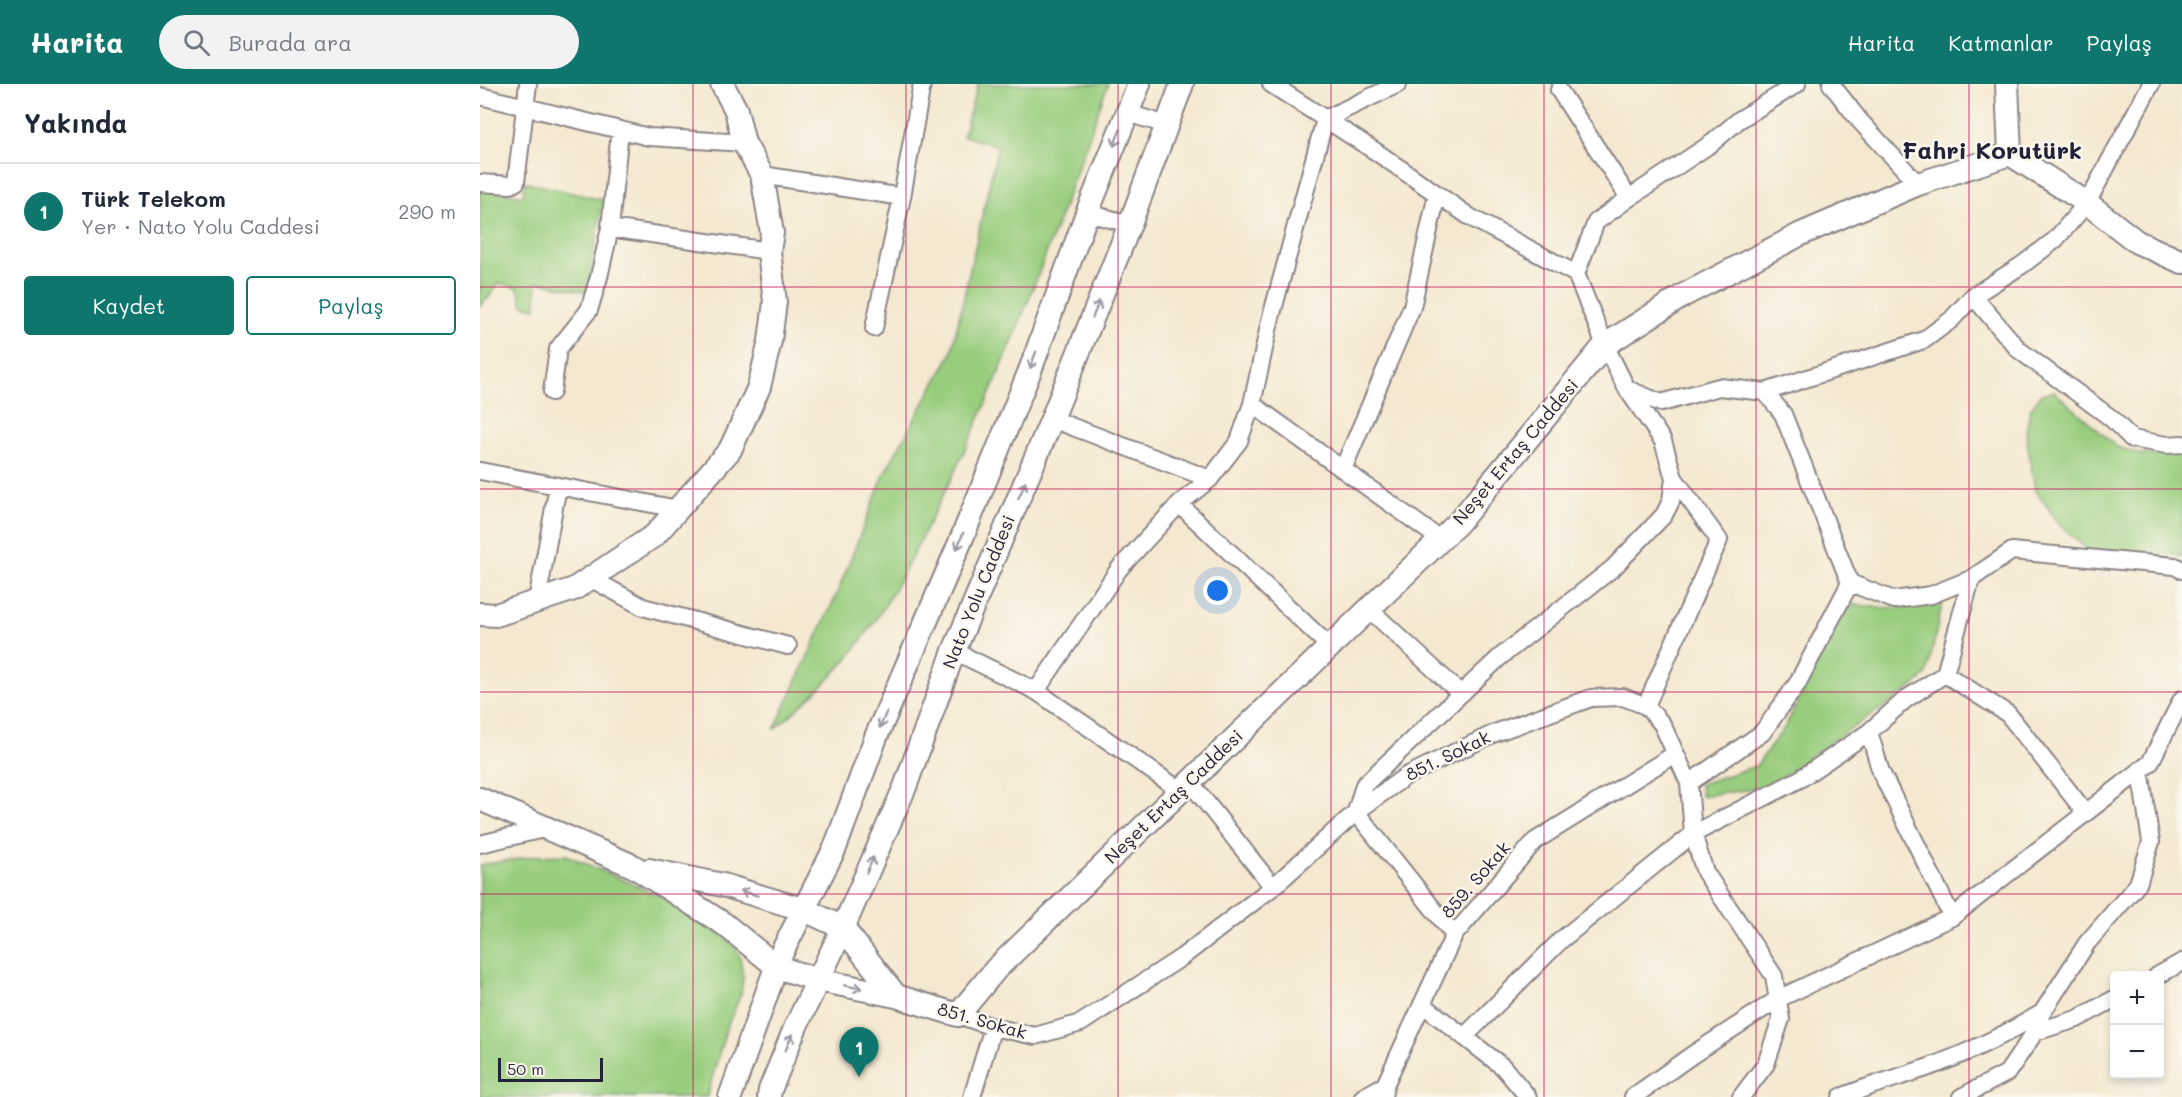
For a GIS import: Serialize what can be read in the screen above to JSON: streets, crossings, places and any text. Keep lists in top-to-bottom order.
{
  "streets": {
    "main road": ["Neşet Ertaş Caddesi", "Nato Yolu Caddesi", "851. Sokak"],
    "street": ["859. Sokak"]
  },
  "crossings": [
    ["Neşet Ertaş Caddesi", "851. Sokak"],
    ["Nato Yolu Caddesi", "851. Sokak"]
  ],
  "districts": ["Fahri Korutürk"],
  "scale_bar": "50 m",
  "page": {
    "header": "Harita",
    "search": "Burada ara",
    "nav": ["Harita", "Katmanlar", "Paylaş"],
    "heading": "Yakında",
    "list": [
      {
        "mark": "1",
        "name": "Türk Telekom",
        "note": "Yer · Nato Yolu Caddesi",
        "value": "290 m"
      }
    ],
    "buttons": ["Kaydet", "Paylaş"],
    "map_buttons": ["+", "−"],
    "pins": "1",
    "scale": "50 m"
  }
}
